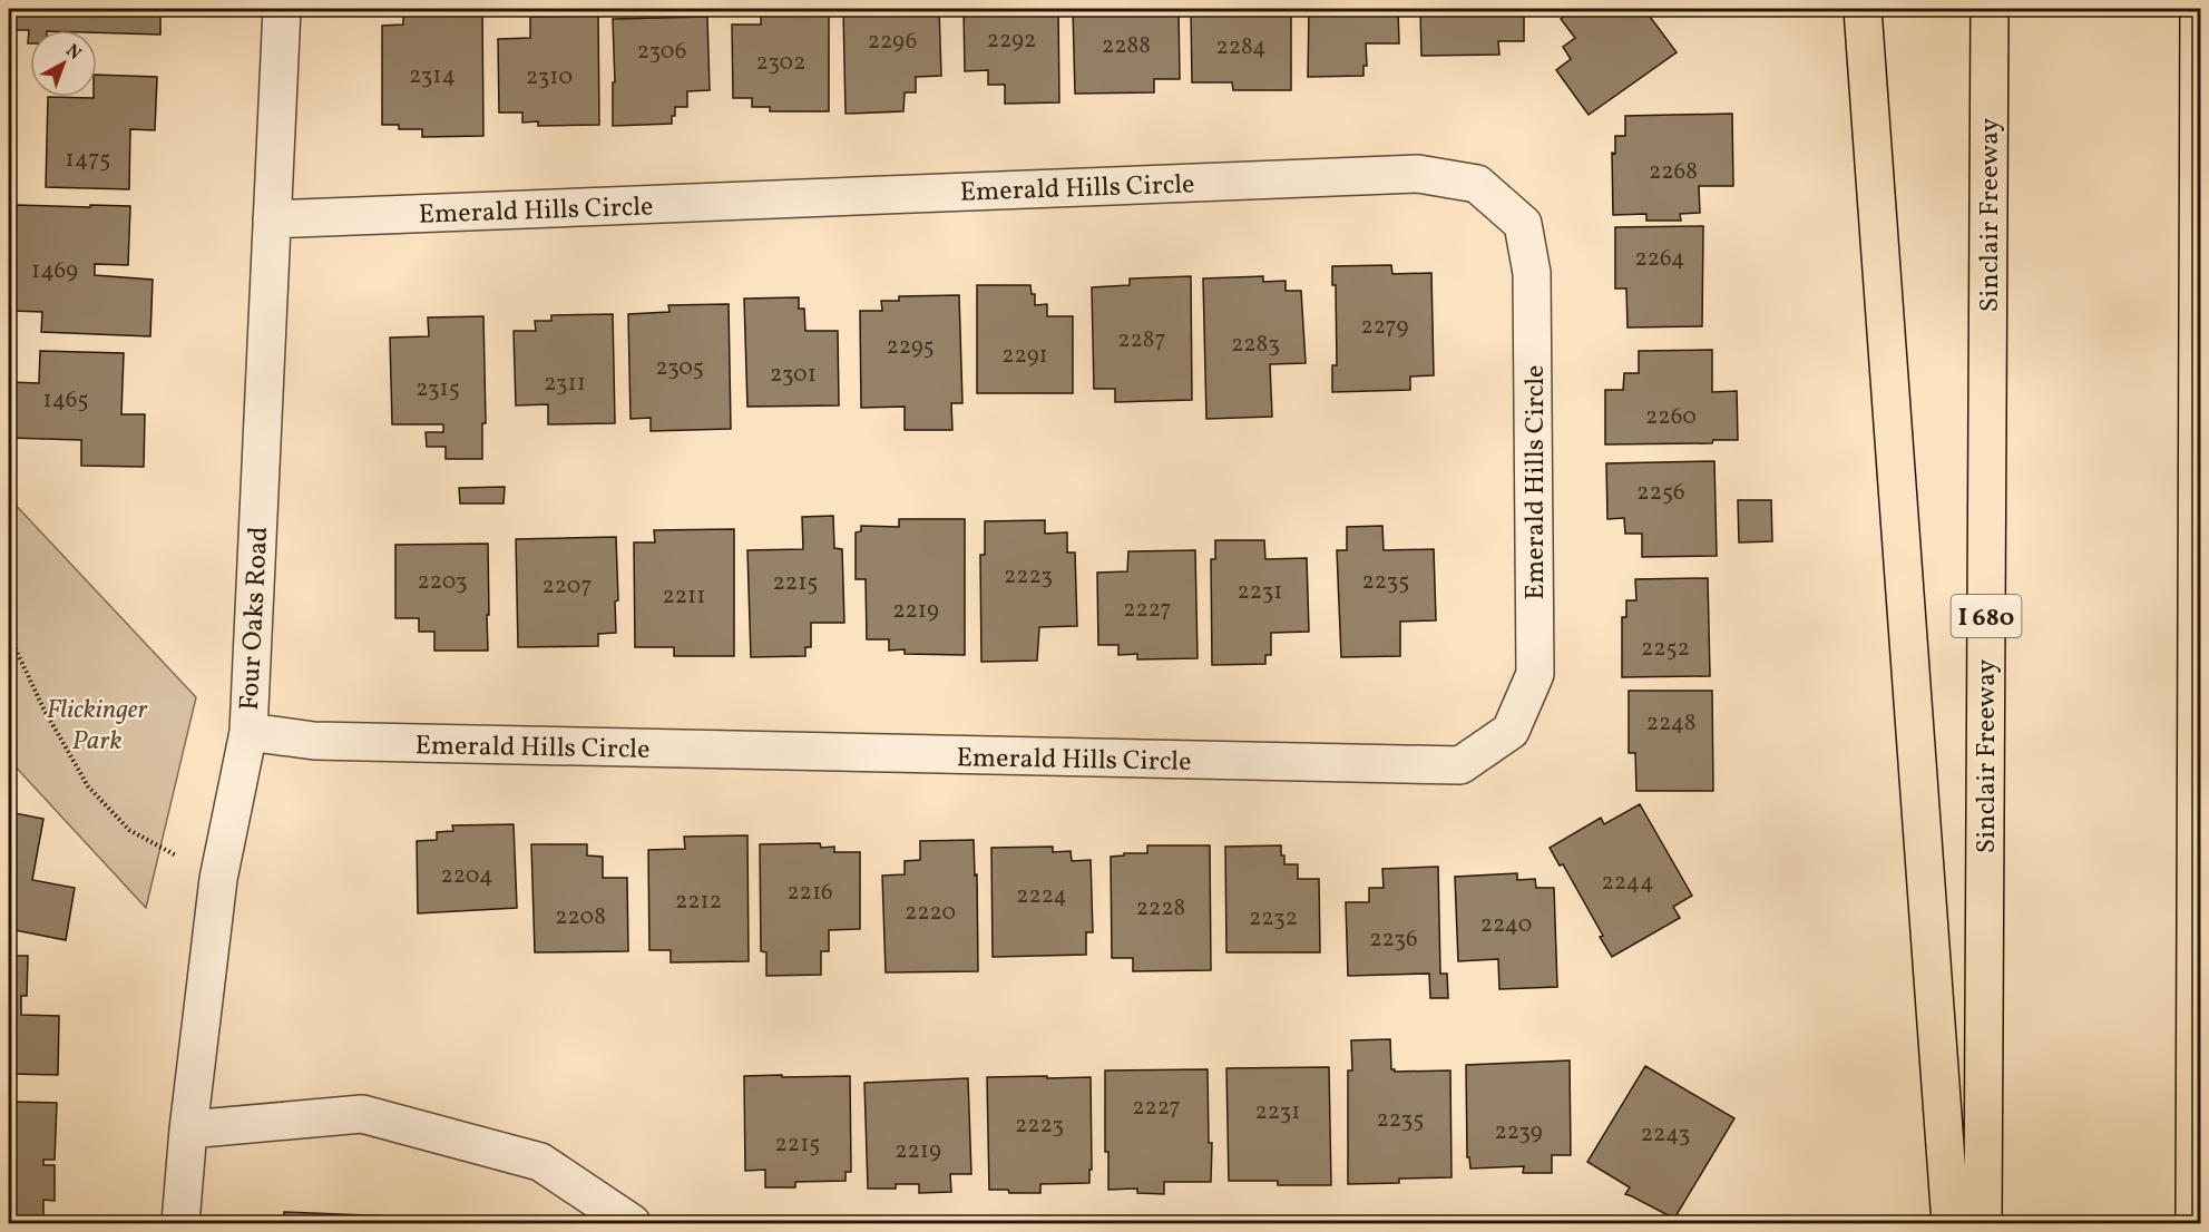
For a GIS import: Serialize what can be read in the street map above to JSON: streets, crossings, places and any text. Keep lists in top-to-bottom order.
{
  "streets": {
    "highway": ["Sinclair Freeway", "I 680"],
    "street": ["Emerald Hills Circle", "Four Oaks Road"]
  },
  "crossings": [
    ["Emerald Hills Circle", "Four Oaks Road"]
  ],
  "parks": ["Flickinger Park"],
  "house_numbers": [
    "2292",
    "2296",
    "2288",
    "2284",
    "2306",
    "2302",
    "2314",
    "2310",
    "1475",
    "2268",
    "2264",
    "1469",
    "2279",
    "2287",
    "2283",
    "2295",
    "2291",
    "2305",
    "2301",
    "2311",
    "2315",
    "1465",
    "2260",
    "2256",
    "2223",
    "2203",
    "2235",
    "2215",
    "2207",
    "2231",
    "2211",
    "2227",
    "2219",
    "2252",
    "2248",
    "2204",
    "2244",
    "2216",
    "2224",
    "2212",
    "2228",
    "2220",
    "2208",
    "2232",
    "2240",
    "2236",
    "2227",
    "2231",
    "2235",
    "2223",
    "2239",
    "2243",
    "2215",
    "2219"
  ],
  "north": "top right"
}
